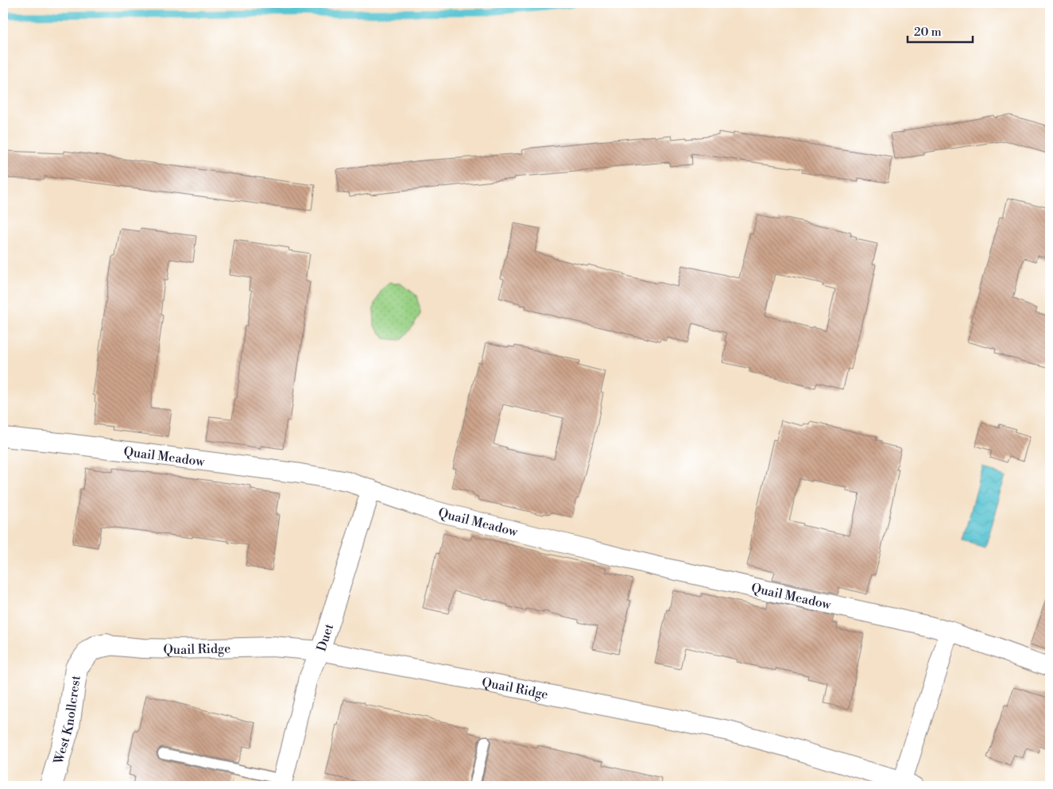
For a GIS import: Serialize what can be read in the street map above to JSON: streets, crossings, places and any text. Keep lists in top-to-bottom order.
{
  "streets": {
    "street": [
      "Quail Meadow",
      "Duet",
      "Quail Ridge",
      "West Knollcrest"
    ]
  },
  "crossings": [
    ["Quail Meadow", "Duet"],
    ["Duet", "Quail Ridge"],
    ["Quail Ridge", "West Knollcrest"]
  ],
  "scale_bar": "20 m"
}
